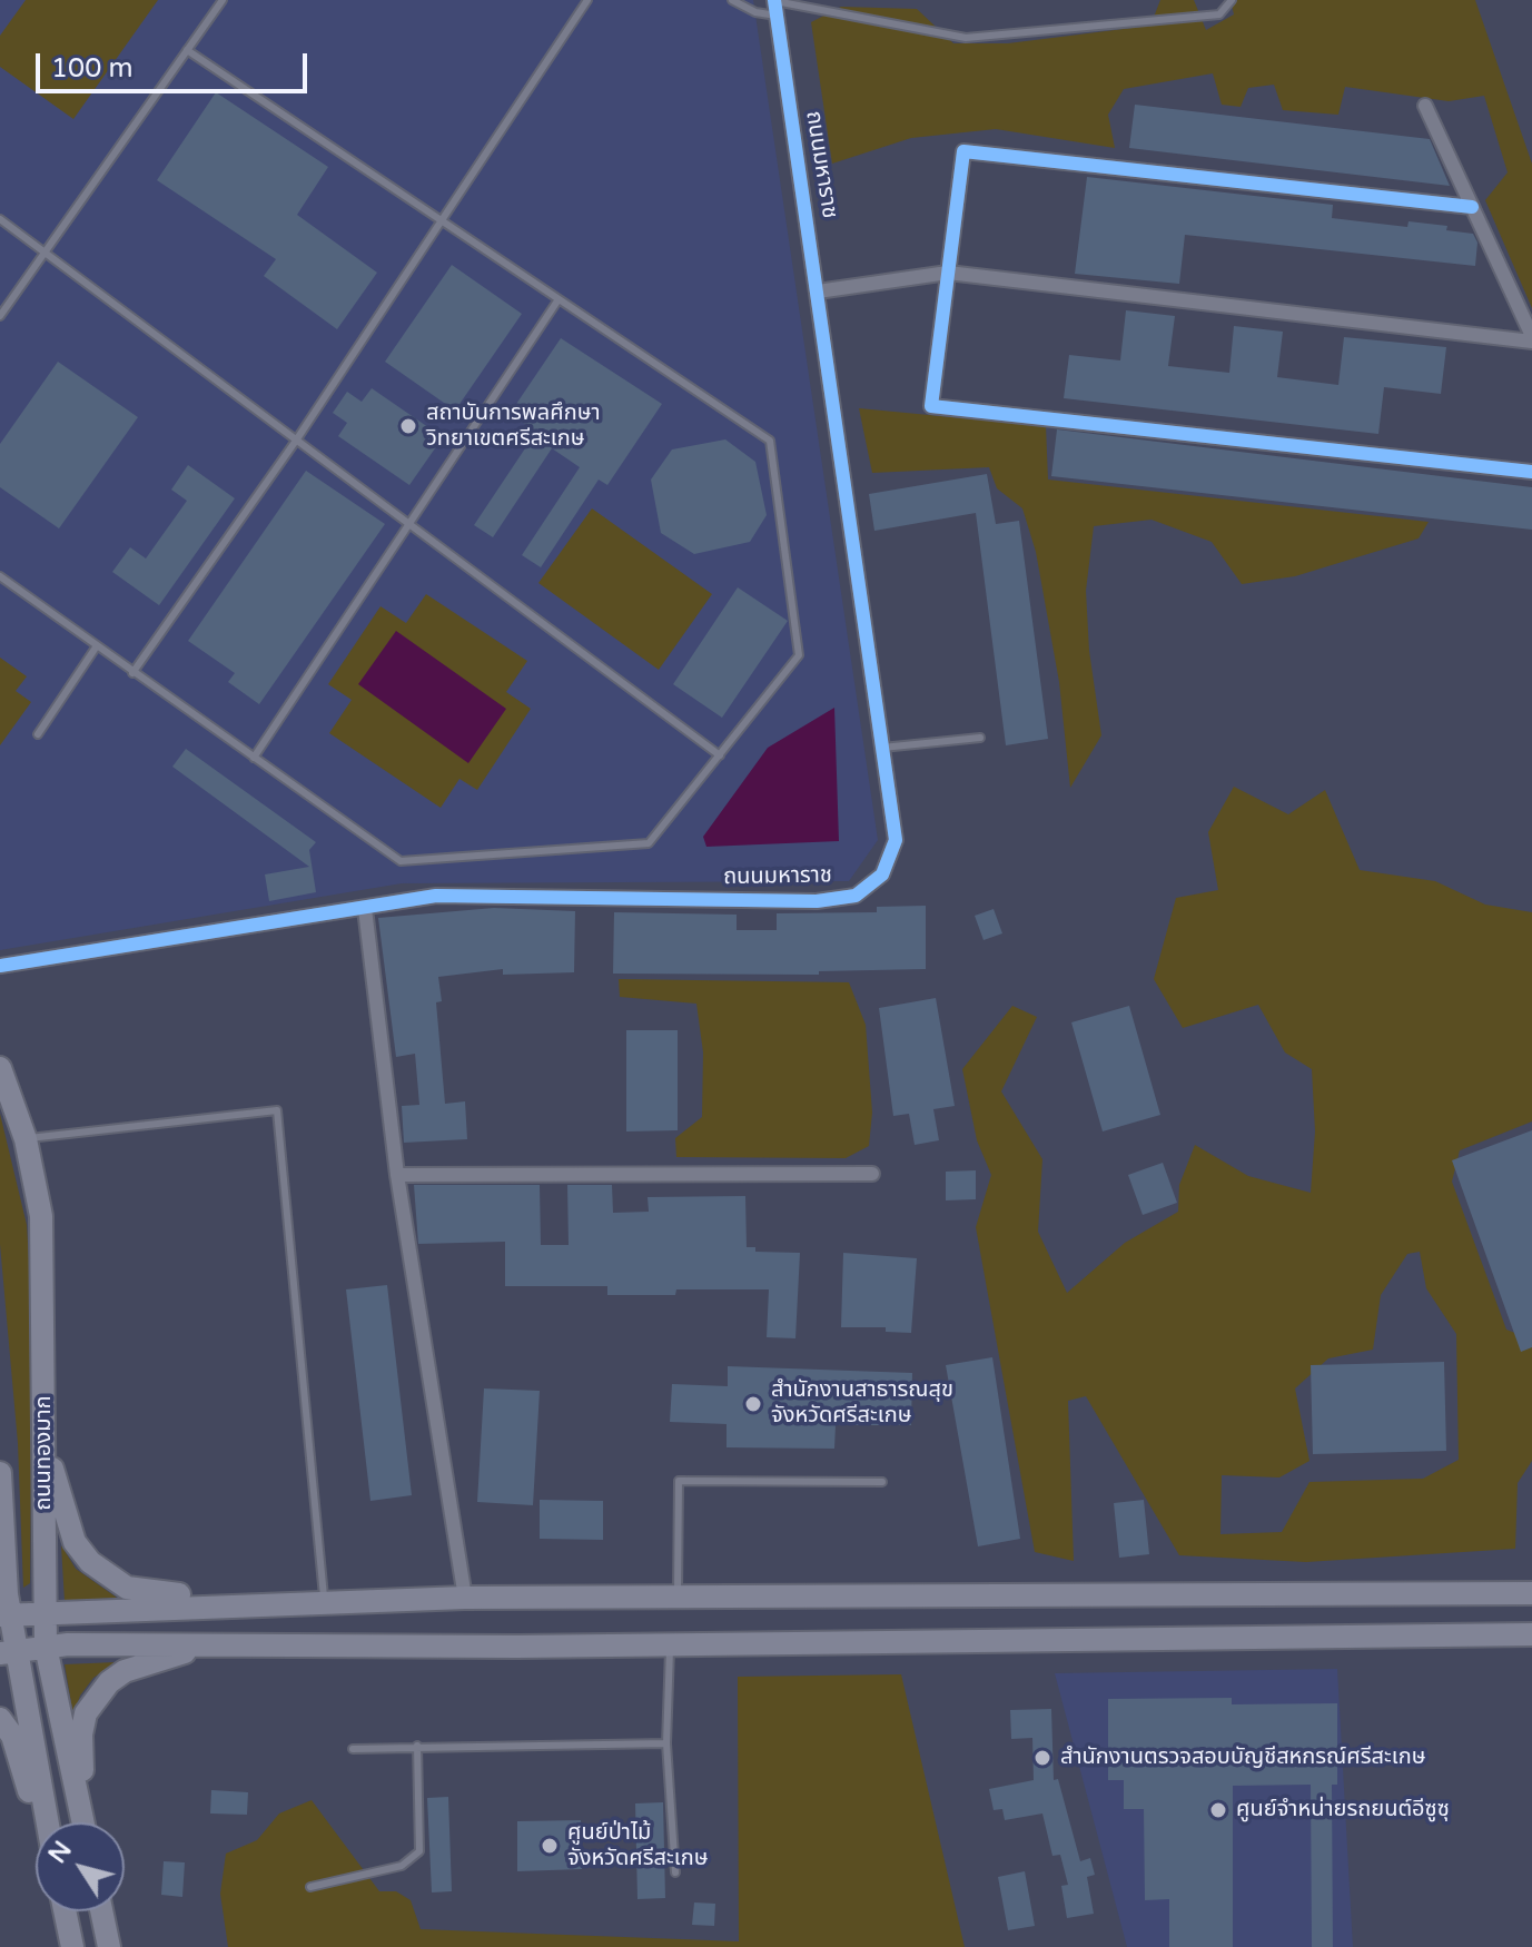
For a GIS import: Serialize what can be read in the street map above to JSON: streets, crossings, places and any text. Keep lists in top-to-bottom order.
{
  "streets": {
    "main road": ["ถนนทองมาก"],
    "street": ["ถนนมหาราช"]
  },
  "places": [
    "สถาบันการพลศึกษา วิทยาเขตศรีสะเกษ",
    "สำนักงานสาธารณสุข จังหวัดศรีสะเกษ",
    "สำนักงานตรวจสอบบัญชีสหกรณ์ศรีสะเกษ",
    "ศูนย์จำหน่ายรถยนต์อีซูซุ",
    "ศูนย์ป่าไม้ จังหวัดศรีสะเกษ"
  ],
  "scale_bar": "100 m",
  "north": "top left"
}
